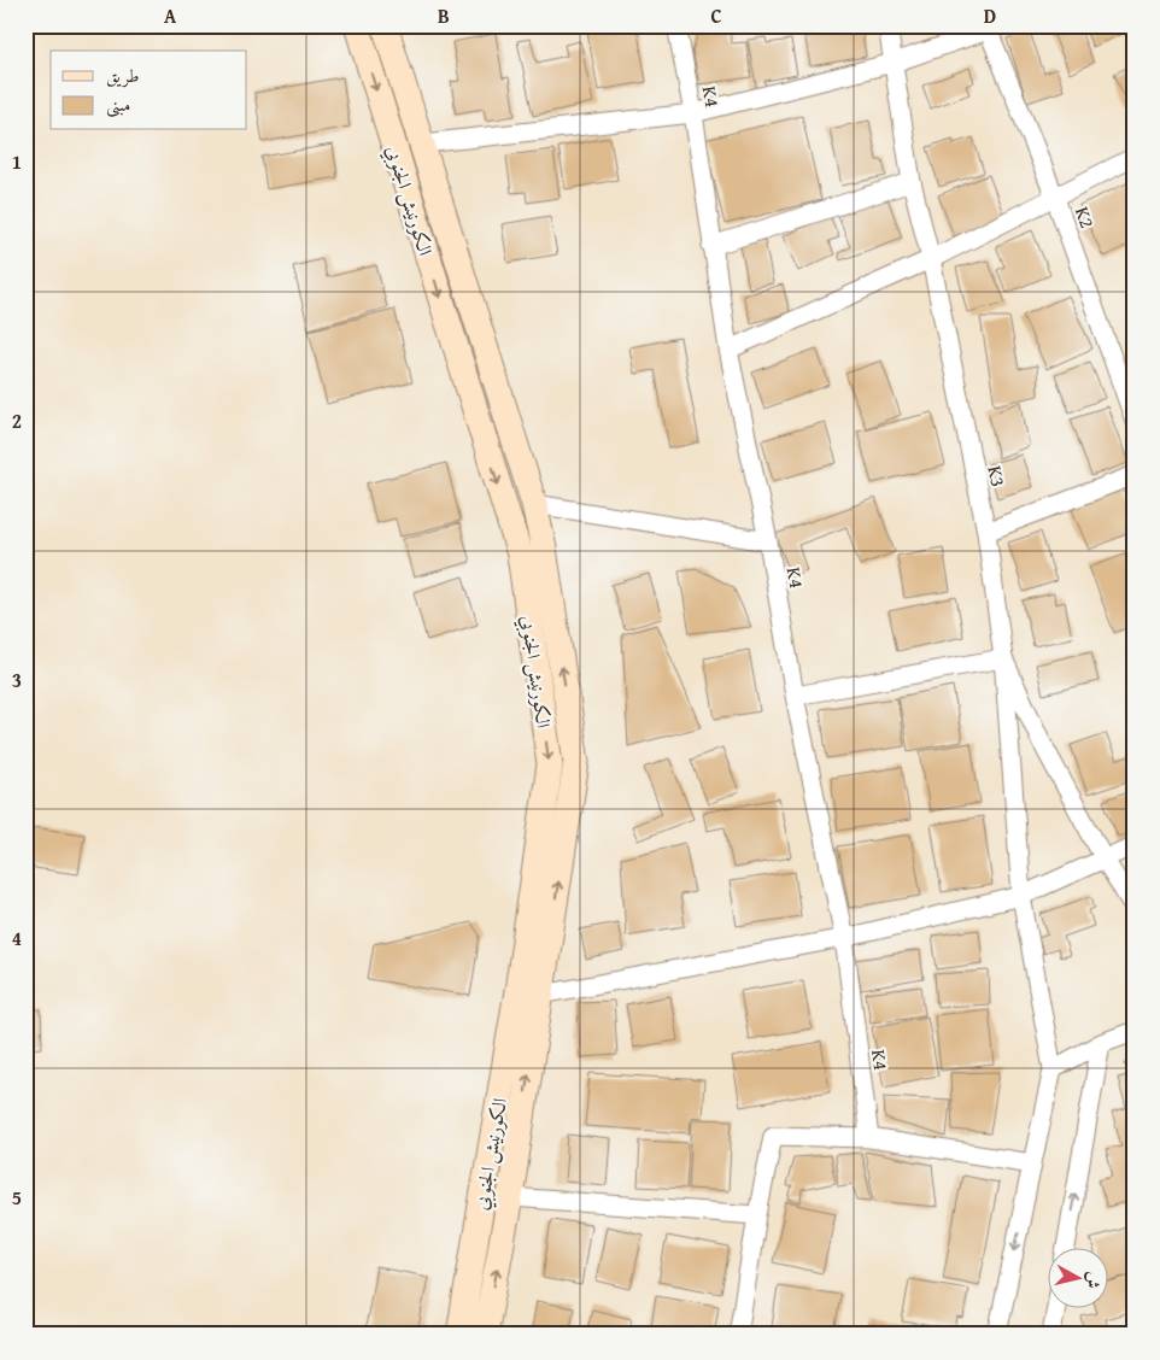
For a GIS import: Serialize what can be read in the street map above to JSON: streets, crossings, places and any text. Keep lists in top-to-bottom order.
{
  "streets": {
    "main road": ["الكورنيش الجنوبي"],
    "street": ["K4", "K2", "K3"]
  },
  "legend": ["طريق", "مبنى"],
  "north": "right",
  "grid": {
    "columns": [
      "A",
      "B",
      "C",
      "D"
    ],
    "rows": [
      "1",
      "2",
      "3",
      "4",
      "5"
    ]
  }
}
